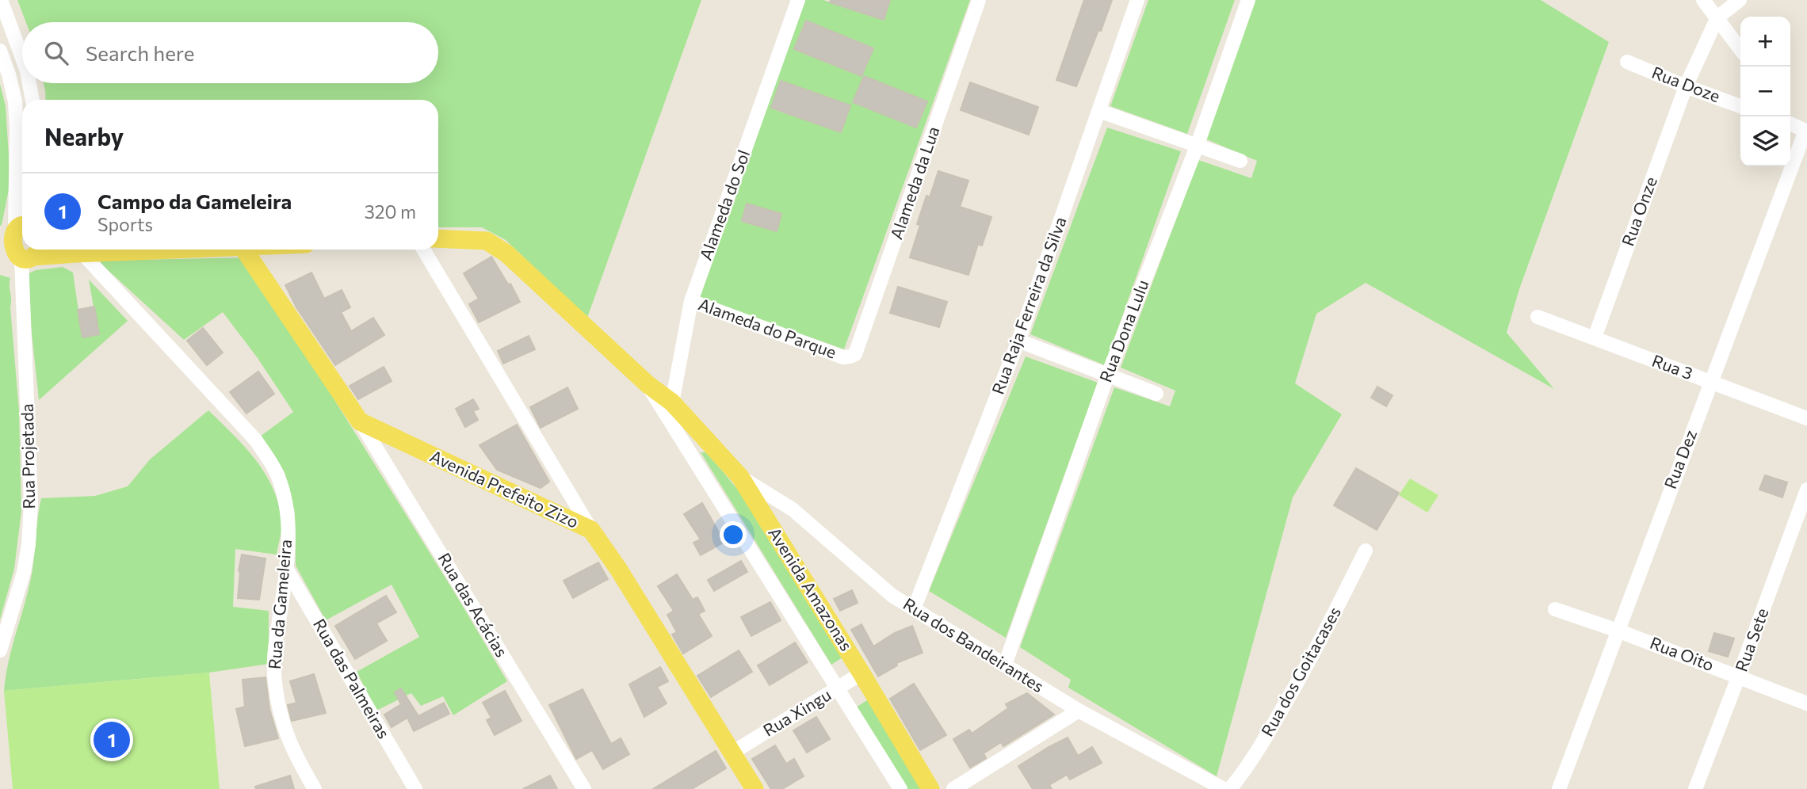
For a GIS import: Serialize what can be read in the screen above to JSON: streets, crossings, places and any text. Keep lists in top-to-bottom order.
{
  "streets": {
    "main road": ["Avenida Prefeito Zizo", "Avenida Amazonas"],
    "street": [
      "Rua Doze",
      "Alameda da Lua",
      "Alameda do Sol",
      "Rua Onze",
      "Rua Raja Ferreira da Silva",
      "Alameda do Parque",
      "Rua Dona Lulu",
      "Rua 3",
      "Rua Projetada",
      "Rua Dez",
      "Rua da Gameleira",
      "Rua das Acácias",
      "Rua Sete",
      "Rua dos Bandeirantes",
      "Rua Oito",
      "Rua dos Goitacases",
      "Rua das Palmeiras",
      "Rua Xingu"
    ]
  },
  "crossings": [
    ["Rua Doze", "Rua Onze"],
    ["Alameda da Lua", "Alameda do Parque"],
    ["Alameda do Sol", "Alameda do Parque"],
    ["Alameda do Sol", "Avenida Amazonas"],
    ["Rua Onze", "Rua 3"],
    ["Rua Raja Ferreira da Silva", "Rua dos Bandeirantes"],
    ["Rua Dona Lulu", "Rua dos Bandeirantes"],
    ["Rua 3", "Rua Dez"],
    ["Rua Dez", "Rua Oito"],
    ["Avenida Prefeito Zizo", "Rua das Acácias"],
    ["Avenida Prefeito Zizo", "Rua Xingu"],
    ["Avenida Amazonas", "Rua dos Bandeirantes"],
    ["Avenida Amazonas", "Rua Xingu"],
    ["Rua da Gameleira", "Rua das Palmeiras"],
    ["Rua Sete", "Rua Oito"]
  ],
  "page": {
    "map_buttons": ["+", "−"],
    "search": "Search here",
    "heading": "Nearby",
    "list": [
      {
        "mark": "1",
        "name": "Campo da Gameleira",
        "note": "Sports",
        "value": "320 m"
      }
    ],
    "pins": "1"
  }
}
